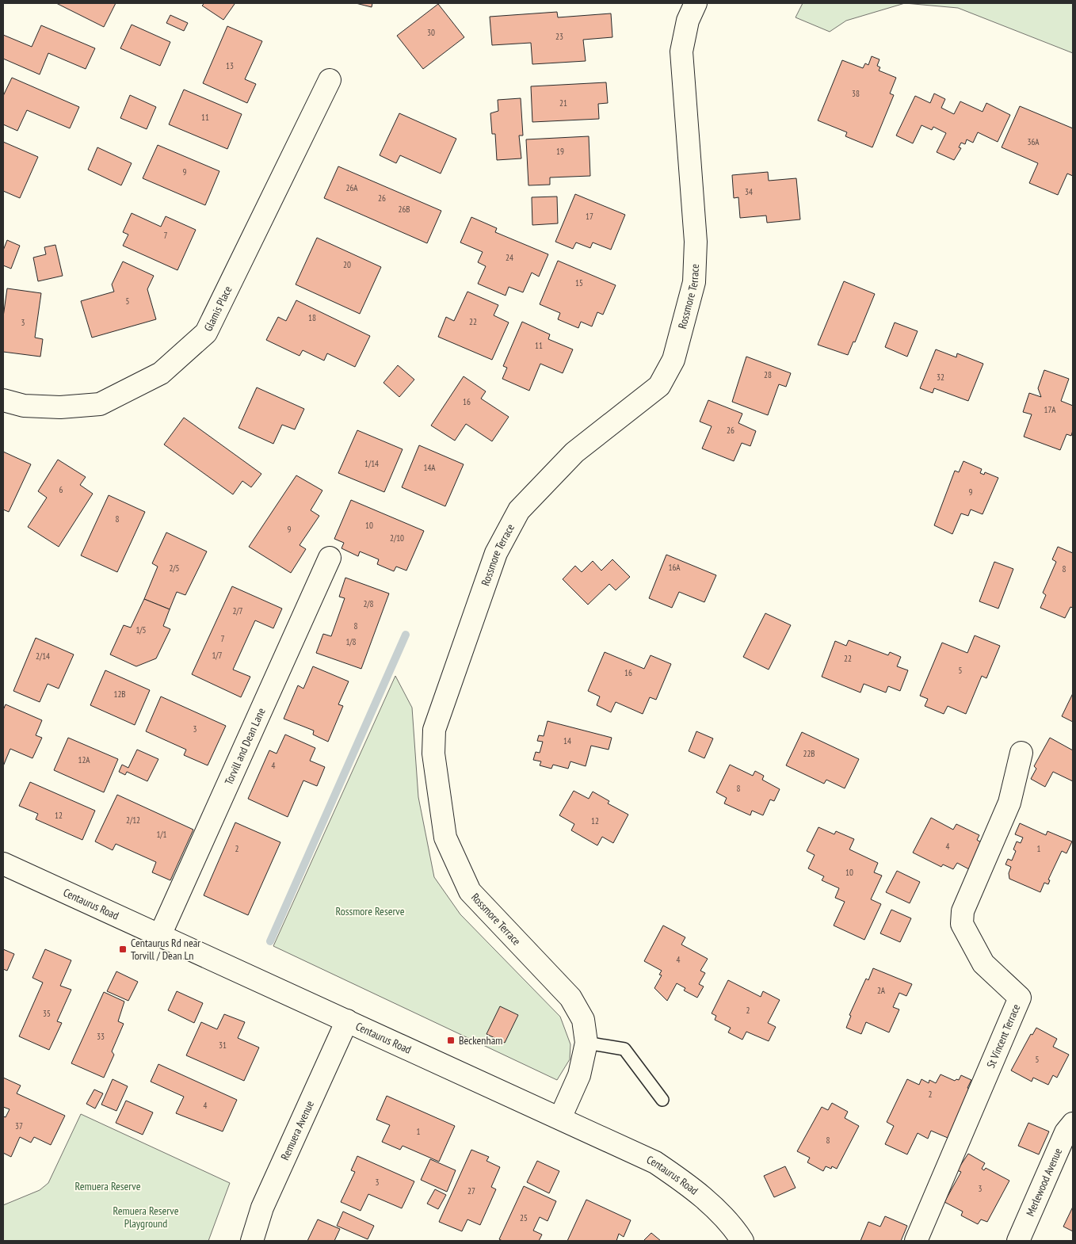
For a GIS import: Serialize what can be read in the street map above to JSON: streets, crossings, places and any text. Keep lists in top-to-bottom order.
{
  "streets": {
    "street": [
      "Rossmore Terrace",
      "Glamis Place",
      "Torvill and Dean Lane",
      "Centaurus Road",
      "St Vincent Terrace",
      "Remuera Avenue",
      "Merlewood Avenue"
    ]
  },
  "crossings": [
    ["Rossmore Terrace", "Centaurus Road"],
    ["Torvill and Dean Lane", "Centaurus Road"],
    ["Centaurus Road", "Remuera Avenue"]
  ],
  "parks": ["Rossmore Reserve", "Remuera Reserve", "Remuera Reserve Playground"],
  "places": {
    "transit": ["Centaurus Rd near Torvill / Dean Ln", "Beckenham"]
  },
  "house_numbers": [
    "30",
    "23",
    "13",
    "38",
    "21",
    "11",
    "36A",
    "19",
    "9",
    "26A",
    "34",
    "26",
    "26B",
    "17",
    "7",
    "24",
    "20",
    "15",
    "5",
    "18",
    "22",
    "3",
    "11",
    "28",
    "32",
    "16",
    "17A",
    "26",
    "1/14",
    "14A",
    "6",
    "9",
    "8",
    "10",
    "9",
    "2/10",
    "16A",
    "2/5",
    "8",
    "2/8",
    "2/7",
    "8",
    "1/5",
    "7",
    "1/8",
    "1/7",
    "2/14",
    "22",
    "5",
    "16",
    "12B",
    "3",
    "14",
    "22B",
    "12A",
    "4",
    "8",
    "12",
    "2/12",
    "12",
    "1/1",
    "4",
    "2",
    "1",
    "10",
    "4",
    "2A",
    "2",
    "35",
    "33",
    "31",
    "5",
    "2",
    "4",
    "37",
    "1",
    "8",
    "3",
    "3",
    "27",
    "25"
  ]
}
